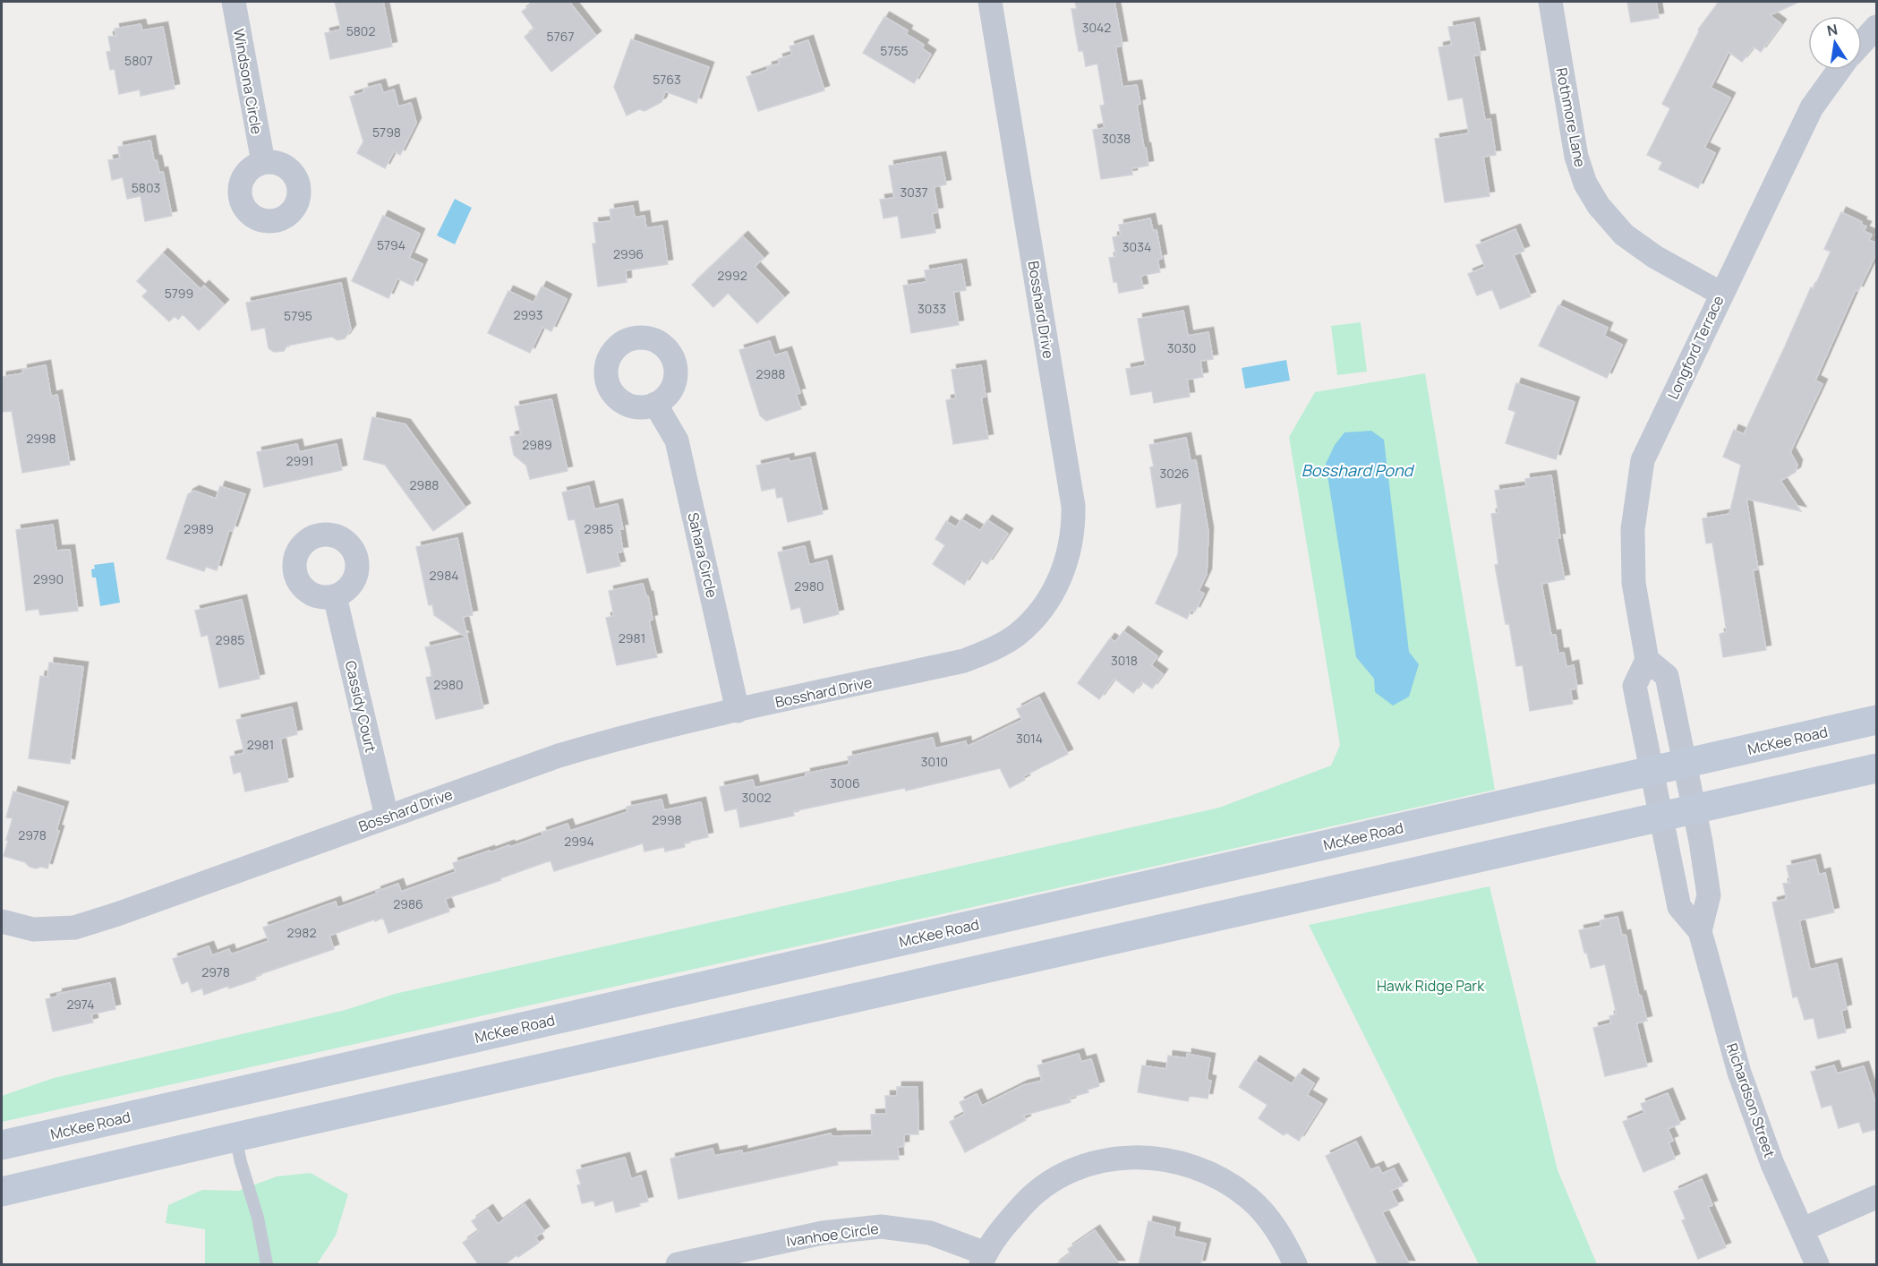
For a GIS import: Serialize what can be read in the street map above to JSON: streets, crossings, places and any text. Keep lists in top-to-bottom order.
{
  "streets": {
    "main road": ["McKee Road"],
    "street": [
      "Windsona Circle",
      "Rothmore Lane",
      "Bosshard Drive",
      "Longford Terrace",
      "Sahara Circle",
      "Cassidy Court",
      "Richardson Street",
      "Ivanhoe Circle"
    ]
  },
  "crossings": [
    ["Rothmore Lane", "Longford Terrace"],
    ["Bosshard Drive", "Sahara Circle"],
    ["Bosshard Drive", "Cassidy Court"],
    ["McKee Road", "Richardson Street"]
  ],
  "water": ["Bosshard Pond"],
  "parks": ["Hawk Ridge Park"],
  "house_numbers": [
    "3042",
    "5802",
    "5767",
    "5755",
    "5807",
    "5763",
    "5798",
    "3038",
    "5803",
    "3037",
    "5794",
    "3034",
    "2996",
    "2992",
    "5799",
    "3033",
    "2993",
    "5795",
    "3030",
    "2988",
    "2998",
    "2989",
    "2991",
    "3026",
    "2988",
    "2989",
    "2985",
    "2984",
    "2990",
    "2980",
    "2981",
    "2985",
    "3018",
    "2980",
    "3014",
    "2981",
    "3010",
    "3006",
    "3002",
    "2998",
    "2978",
    "2994",
    "2986",
    "2982",
    "2978",
    "2974"
  ],
  "north": "top"
}
